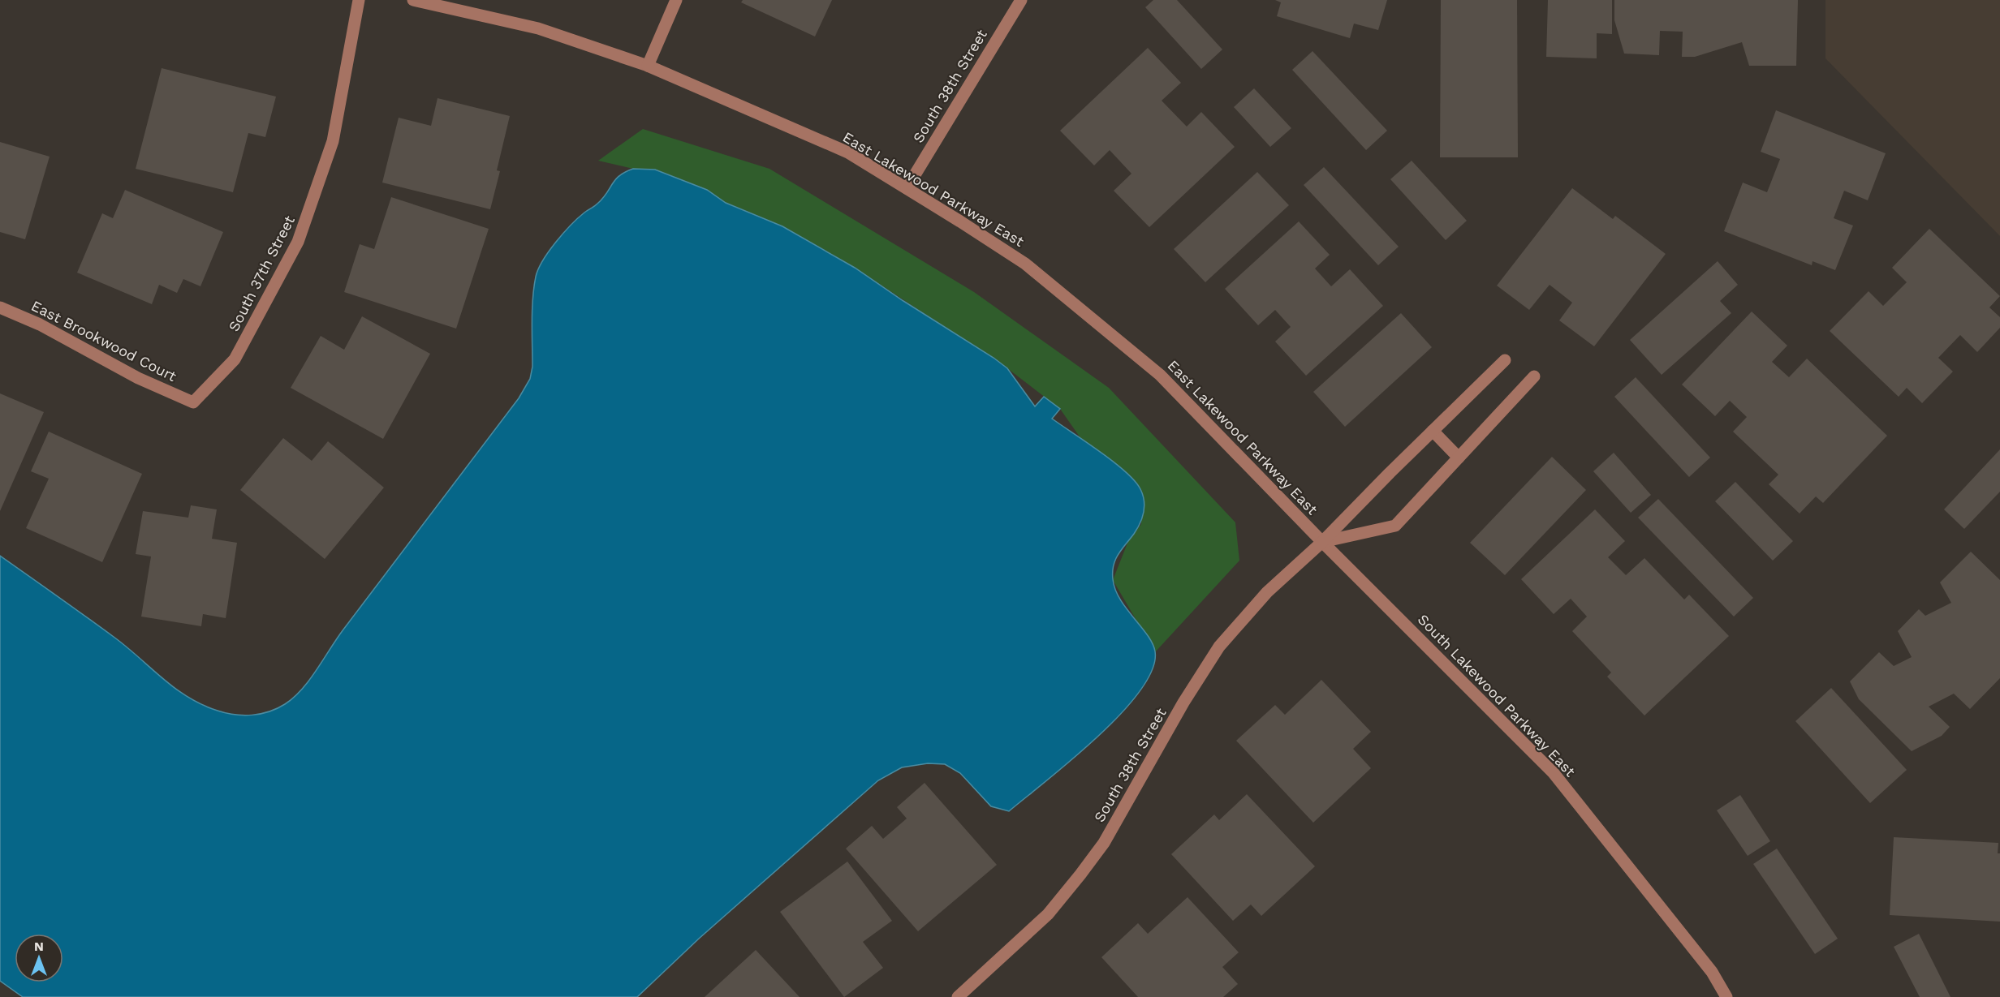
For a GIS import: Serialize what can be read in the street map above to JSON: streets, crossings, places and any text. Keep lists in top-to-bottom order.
{
  "streets": {
    "street": [
      "South 38th Street",
      "East Lakewood Parkway East",
      "South 37th Street",
      "East Brookwood Court",
      "South Lakewood Parkway East"
    ]
  },
  "crossings": [
    ["South 38th Street", "East Lakewood Parkway East"],
    ["South 38th Street", "South Lakewood Parkway East"],
    ["East Lakewood Parkway East", "South Lakewood Parkway East"],
    ["South 37th Street", "East Brookwood Court"]
  ],
  "north": "top"
}
